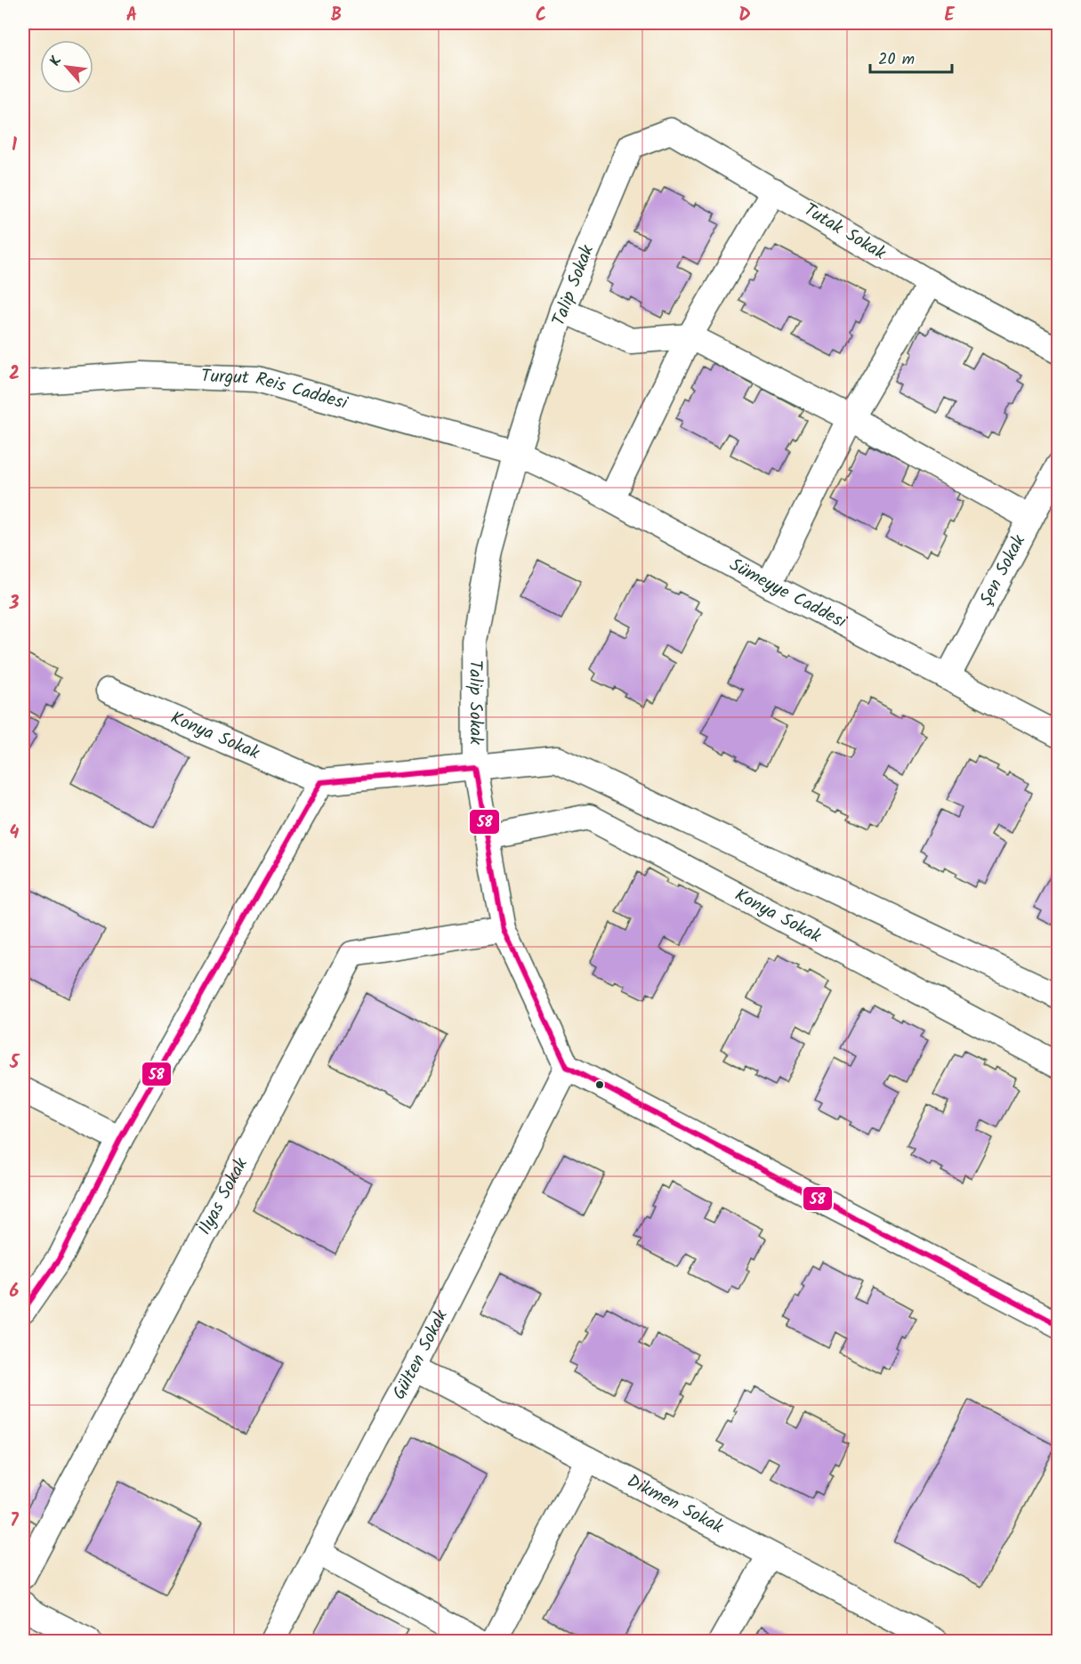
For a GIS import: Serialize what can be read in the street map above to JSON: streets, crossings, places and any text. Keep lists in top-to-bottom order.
{
  "streets": {
    "street": [
      "Tutak Sokak",
      "Talip Sokak",
      "Turgut Reis Caddesi",
      "Şen Sokak",
      "Sümeyye Caddesi",
      "Konya Sokak",
      "İlyas Sokak",
      "Gülten Sokak",
      "Dikmen Sokak"
    ]
  },
  "crossings": [
    ["Tutak Sokak", "Talip Sokak"],
    ["Talip Sokak", "Turgut Reis Caddesi"],
    ["Talip Sokak", "Sümeyye Caddesi"],
    ["Talip Sokak", "Konya Sokak"],
    ["Talip Sokak", "İlyas Sokak"],
    ["Talip Sokak", "Gülten Sokak"],
    ["Turgut Reis Caddesi", "Sümeyye Caddesi"],
    ["Şen Sokak", "Sümeyye Caddesi"],
    ["Gülten Sokak", "Dikmen Sokak"]
  ],
  "lines": ["transit line 58"],
  "scale_bar": "20 m",
  "north": "top left",
  "grid": {
    "columns": [
      "A",
      "B",
      "C",
      "D",
      "E"
    ],
    "rows": [
      "1",
      "2",
      "3",
      "4",
      "5",
      "6",
      "7"
    ]
  }
}
